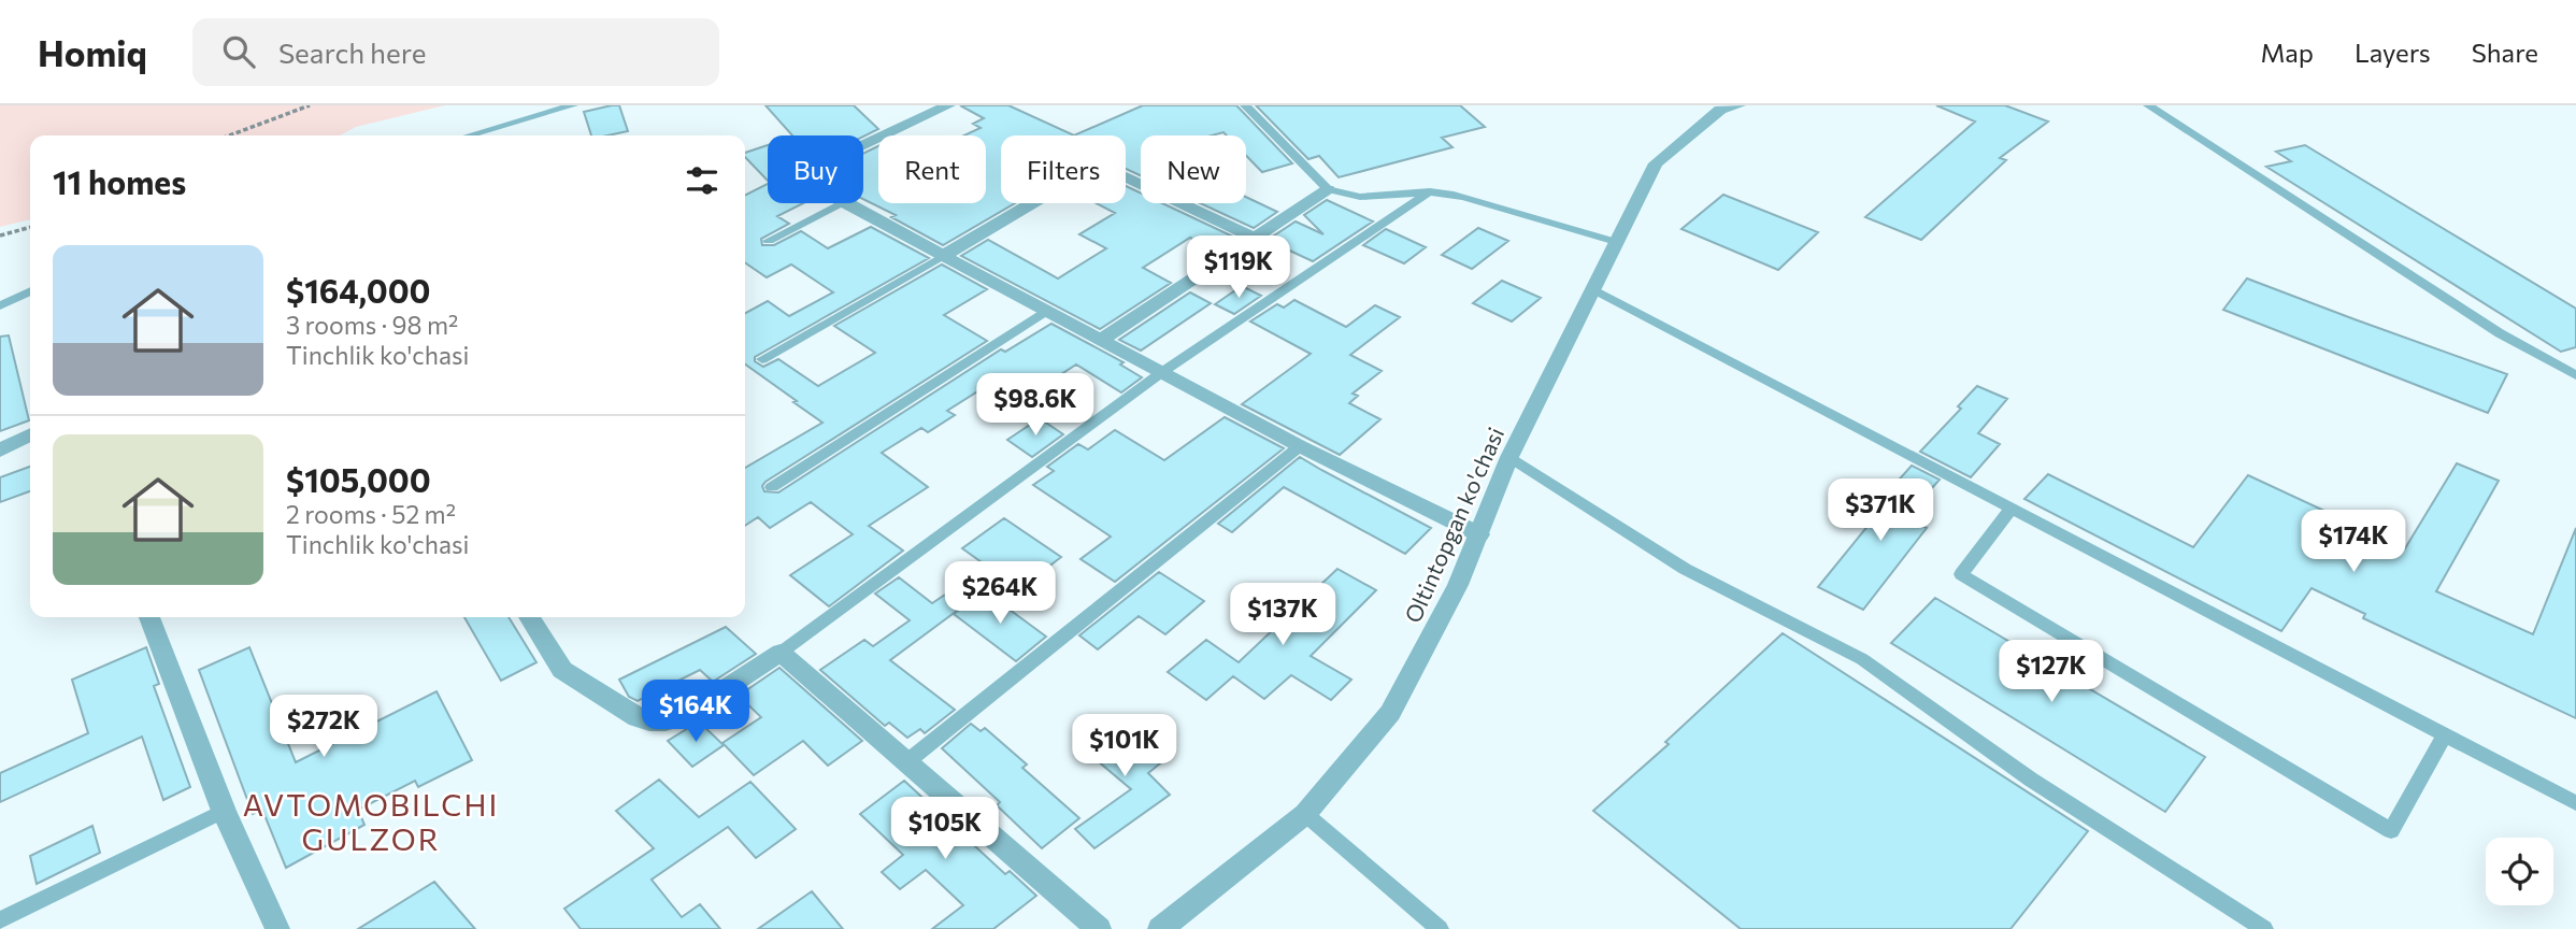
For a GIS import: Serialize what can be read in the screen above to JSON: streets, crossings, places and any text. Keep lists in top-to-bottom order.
{
  "streets": {
    "street": ["Oltintopgan ko'chasi"]
  },
  "districts": ["AVTOMOBILCHI GULZOR"],
  "page": {
    "header": "Homiq",
    "search": "Search here",
    "nav": ["Map", "Layers", "Share"],
    "chip": [
      "Buy",
      "Rent",
      "Filters",
      "New"
    ],
    "heading": "11 homes",
    "list": [
      {
        "name": "$164,000",
        "note": "3 rooms · 98 m² · Tinchlik ko'chasi"
      },
      {
        "name": "$105,000",
        "note": "2 rooms · 52 m² · Tinchlik ko'chasi"
      }
    ],
    "price": [
      "$119K",
      "$98.6K",
      "$371K",
      "$174K",
      "$264K",
      "$137K",
      "$127K",
      "$164K",
      "$272K",
      "$101K",
      "$105K"
    ]
  }
}
